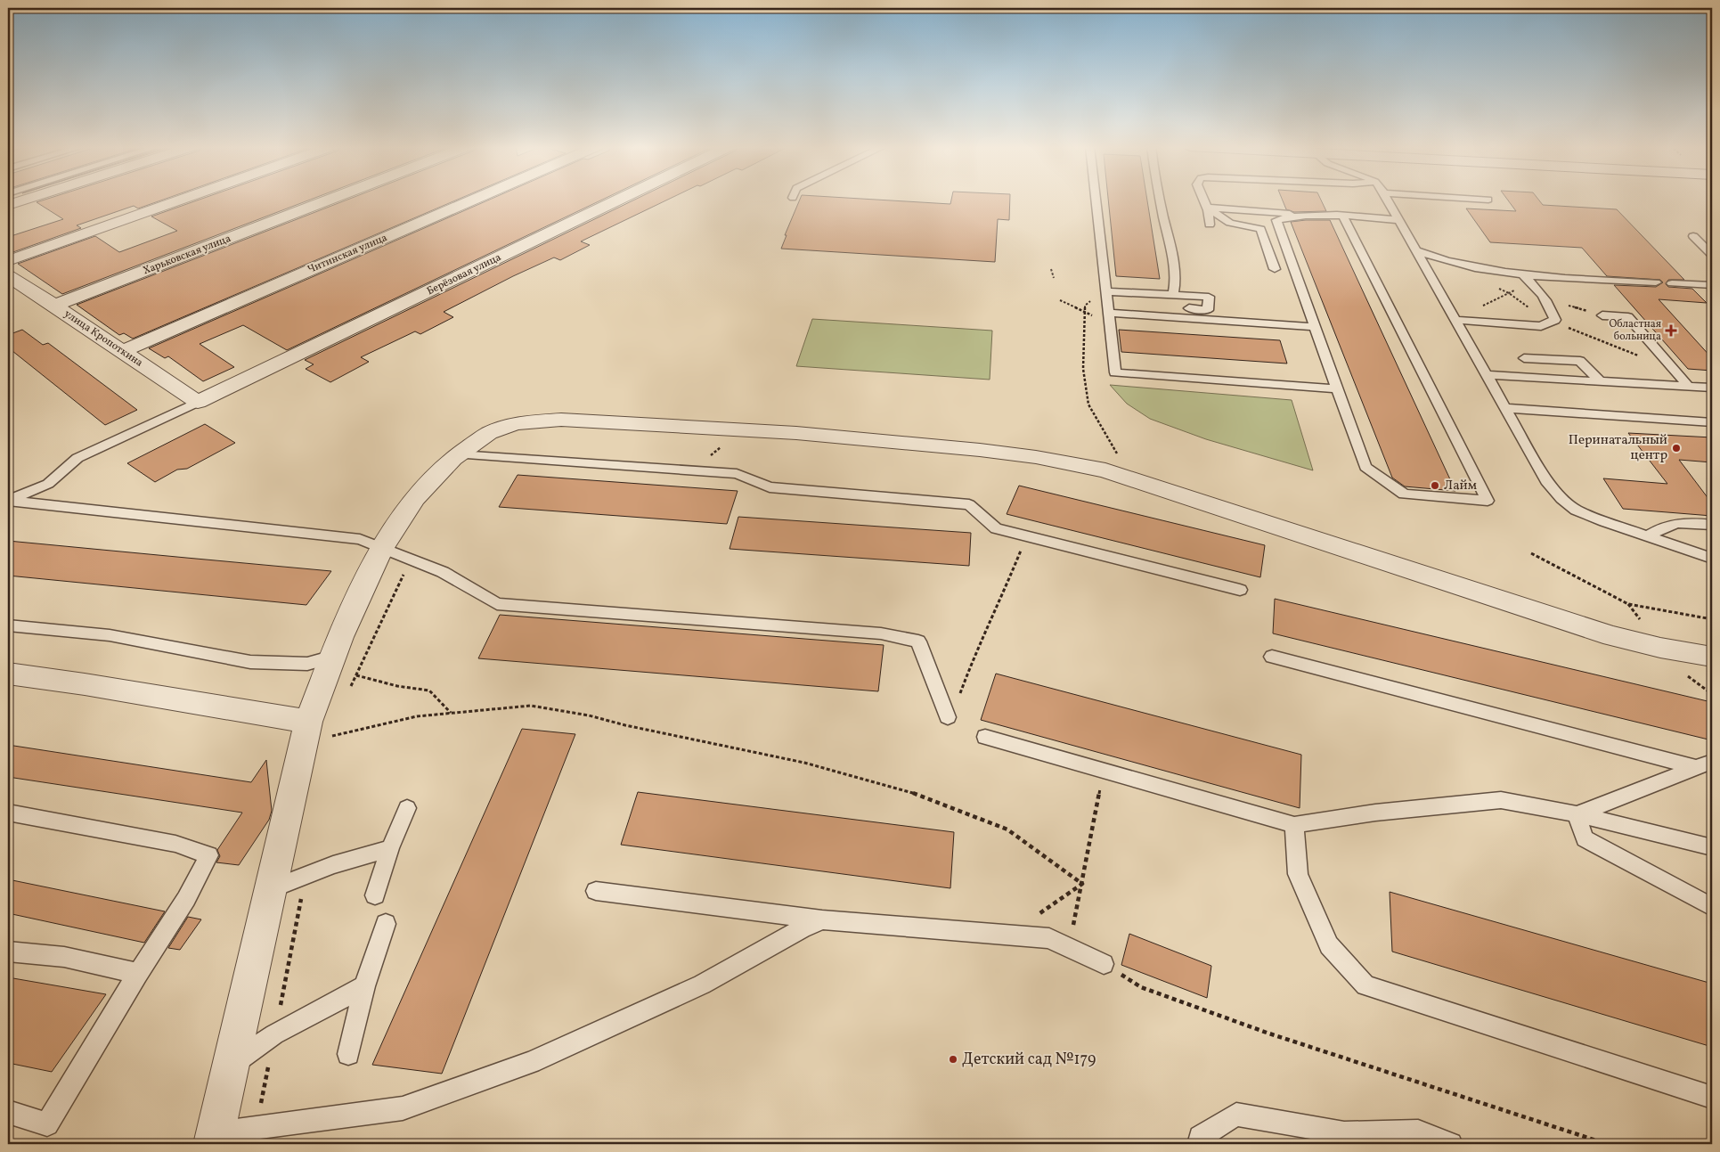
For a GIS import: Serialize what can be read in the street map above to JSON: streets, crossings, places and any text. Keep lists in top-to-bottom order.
{
  "streets": {
    "street": [
      "Читинская улица",
      "Харьковская улица",
      "Берёзовая улица",
      "улица Кропоткина"
    ]
  },
  "crossings": [
    ["Читинская улица", "улица Кропоткина"],
    ["Харьковская улица", "улица Кропоткина"],
    ["Берёзовая улица", "улица Кропоткина"]
  ],
  "places": {
    "health": ["Областная больница"],
    "other": ["Перинатальный центр", "Лайм", "Детский сад №179"]
  }
}
